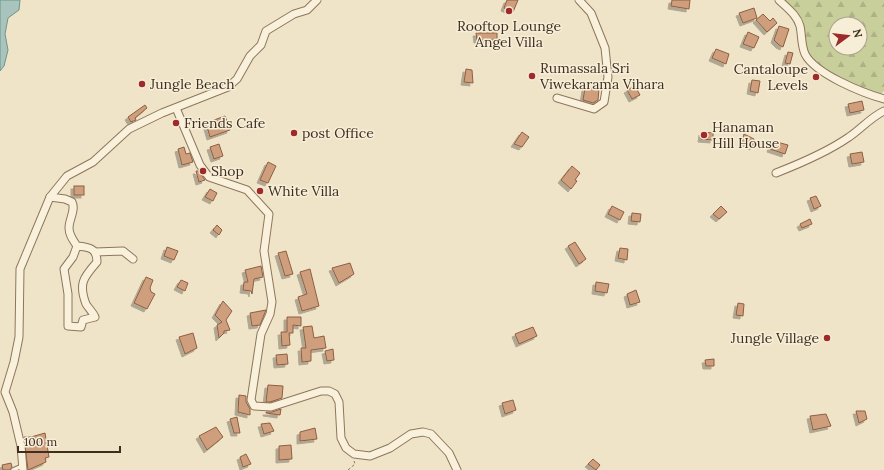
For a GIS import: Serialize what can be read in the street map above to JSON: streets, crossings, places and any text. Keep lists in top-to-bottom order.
{
  "places": [
    "Rooftop Lounge Angel Villa",
    "Rumassala Sri Viwekarama Vihara",
    "Cantaloupe Levels",
    "Jungle Beach",
    "Friends Cafe",
    "post Office",
    "Hanaman Hill House",
    "Shop",
    "White Villa",
    "Jungle Village"
  ],
  "scale_bar": "100 m",
  "north": "right"
}
